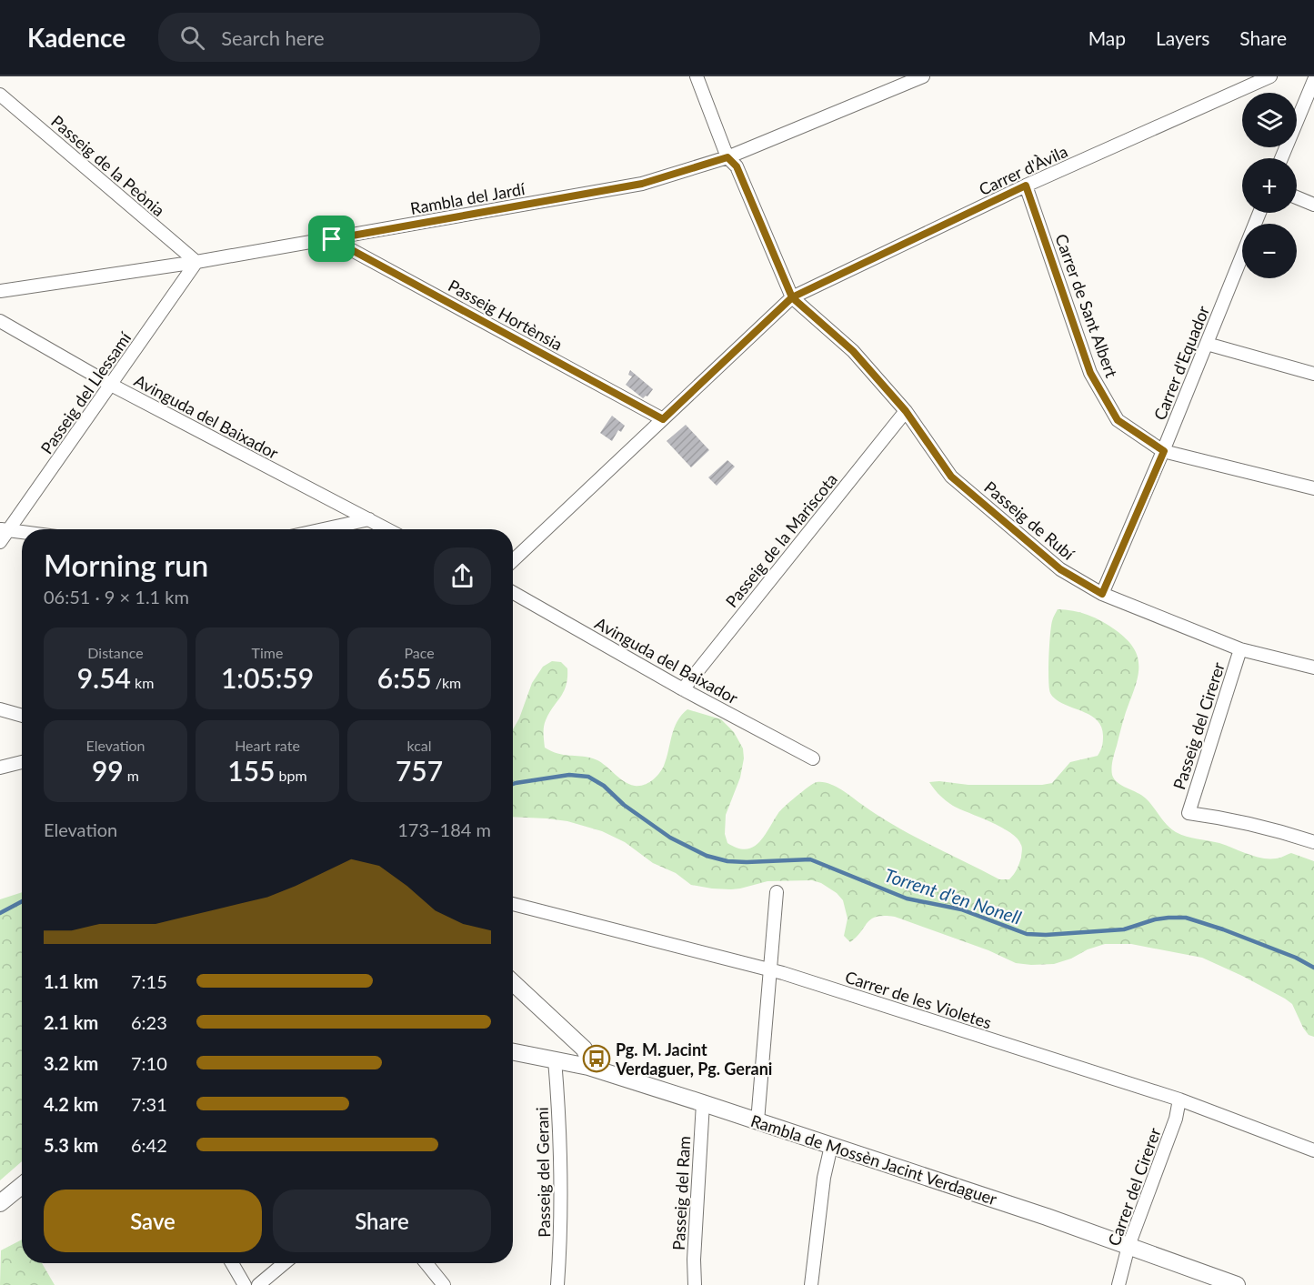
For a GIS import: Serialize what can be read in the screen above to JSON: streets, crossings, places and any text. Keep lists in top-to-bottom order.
{
  "streets": {
    "street": [
      "Passeig de la Peònia",
      "Carrer d'Àvila",
      "Rambla del Jardí",
      "Carrer de Sant Albert",
      "Passeig Hortènsia",
      "Carrer d'Equador",
      "Passeig del Llessamí",
      "Avinguda del Baixador",
      "Passeig de Rubí",
      "Passeig de la Mariscota",
      "Passeig del Cirerer",
      "Carrer de les Violetes",
      "Rambla de Mossèn Jacint Verdaguer",
      "Passeig del Gerani",
      "Carrer del Cirerer",
      "Passeig del Ram"
    ]
  },
  "crossings": [
    ["Passeig de la Peònia", "Rambla del Jardí"],
    ["Passeig de la Peònia", "Passeig del Llessamí"],
    ["Carrer d'Àvila", "Carrer de Sant Albert"],
    ["Carrer d'Àvila", "Passeig Hortènsia"],
    ["Carrer d'Àvila", "Passeig de Rubí"],
    ["Rambla del Jardí", "Passeig Hortènsia"],
    ["Rambla del Jardí", "Passeig del Llessamí"],
    ["Carrer de Sant Albert", "Carrer d'Equador"],
    ["Carrer d'Equador", "Passeig de Rubí"],
    ["Passeig del Llessamí", "Avinguda del Baixador"],
    ["Avinguda del Baixador", "Passeig de la Mariscota"],
    ["Passeig de Rubí", "Passeig de la Mariscota"],
    ["Passeig de Rubí", "Passeig del Cirerer"],
    ["Carrer de les Violetes", "Carrer del Cirerer"],
    ["Rambla de Mossèn Jacint Verdaguer", "Passeig del Gerani"],
    ["Rambla de Mossèn Jacint Verdaguer", "Carrer del Cirerer"],
    ["Rambla de Mossèn Jacint Verdaguer", "Passeig del Ram"]
  ],
  "water": ["Torrent d'en Nonell"],
  "places": {
    "bus stop": ["Pg. M. Jacint Verdaguer, Pg. Gerani"]
  },
  "page": {
    "header": "Kadence",
    "search": "Search here",
    "nav": ["Map", "Layers", "Share"],
    "map_buttons": ["+", "−"],
    "heading": ["Morning run", "06:51 · 9 × 1.1 km"],
    "stats": [
      ["Distance", "9.54 km"],
      ["Time", "1:05:59"],
      ["Pace", "6:55 /km"],
      ["Elevation", "99 m"],
      ["Heart rate", "155 bpm"],
      ["kcal", "757"]
    ],
    "chart": ["Elevation", "173–184 m"],
    "list": [
      {
        "name": "1.1 km",
        "note": "7:15"
      },
      {
        "name": "2.1 km",
        "note": "6:23"
      },
      {
        "name": "3.2 km",
        "note": "7:10"
      },
      {
        "name": "4.2 km",
        "note": "7:31"
      },
      {
        "name": "5.3 km",
        "note": "6:42"
      }
    ],
    "buttons": ["Save", "Share"]
  }
}
